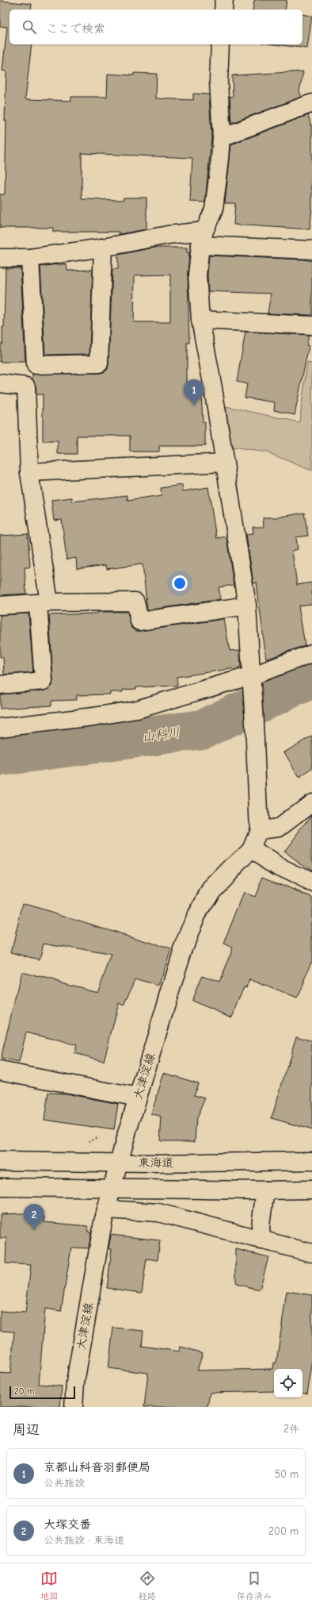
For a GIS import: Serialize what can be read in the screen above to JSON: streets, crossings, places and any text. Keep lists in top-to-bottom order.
{
  "streets": {
    "main road": ["大津淀線", "東海道"]
  },
  "crossings": [
    ["大津淀線", "東海道"]
  ],
  "water": ["山科川"],
  "scale_bar": "20 m",
  "page": {
    "search": "ここで検索",
    "pins": ["1", "2"],
    "scale": "20 m",
    "heading": ["周辺", "2件"],
    "list": [
      {
        "mark": "1",
        "name": "京都山科音羽郵便局",
        "note": "公共施設",
        "value": "50 m"
      },
      {
        "mark": "2",
        "name": "大塚交番",
        "note": "公共施設 · 東海道",
        "value": "200 m"
      }
    ],
    "nav": ["地図", "経路", "保存済み"]
  }
}
